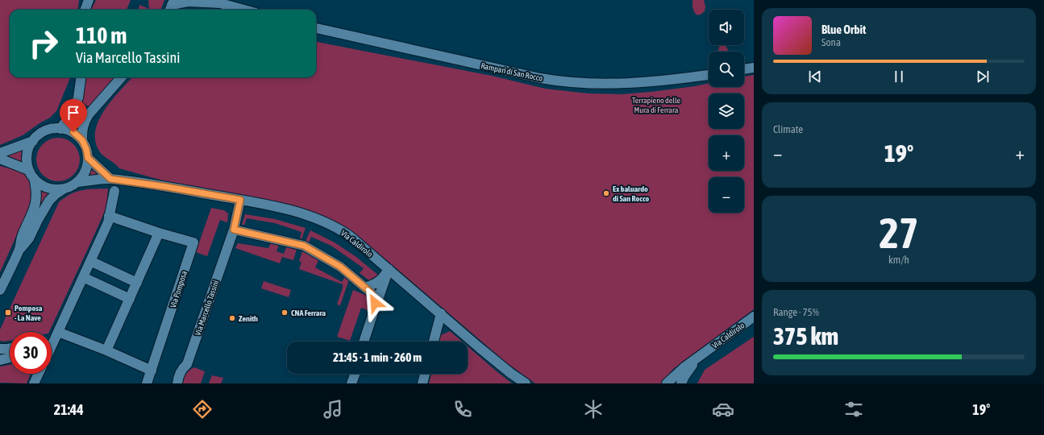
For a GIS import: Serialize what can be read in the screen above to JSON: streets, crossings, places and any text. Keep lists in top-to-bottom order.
{
  "streets": {
    "street": [
      "Rampari di San Rocco",
      "Via Caldirolo",
      "Via Pomposa",
      "Via Marcello Tassini"
    ]
  },
  "crossings": [
    ["Via Caldirolo", "Via Marcello Tassini"]
  ],
  "parks": ["Terrapieno delle Mura di Ferrara"],
  "places": {
    "other": ["Ex baluardo di San Rocco", "CNA Ferrara", "Zenith"],
    "transit": ["Pomposa - La Nave"]
  },
  "page": {
    "map_buttons": ["+", "−"],
    "turn": ["110 m", "Via Marcello Tassini"],
    "song": ["Blue Orbit", "Sona"],
    "tile": [
      "Climate",
      ["27", "km/h"],
      ["Range · 75%", "375 km"]
    ],
    "heat": ["−", "19°", "+"],
    "limit": "30",
    "trip": "21:45 · 1 min · 260 m",
    "tabs": ["21:44", "19°"]
  }
}
